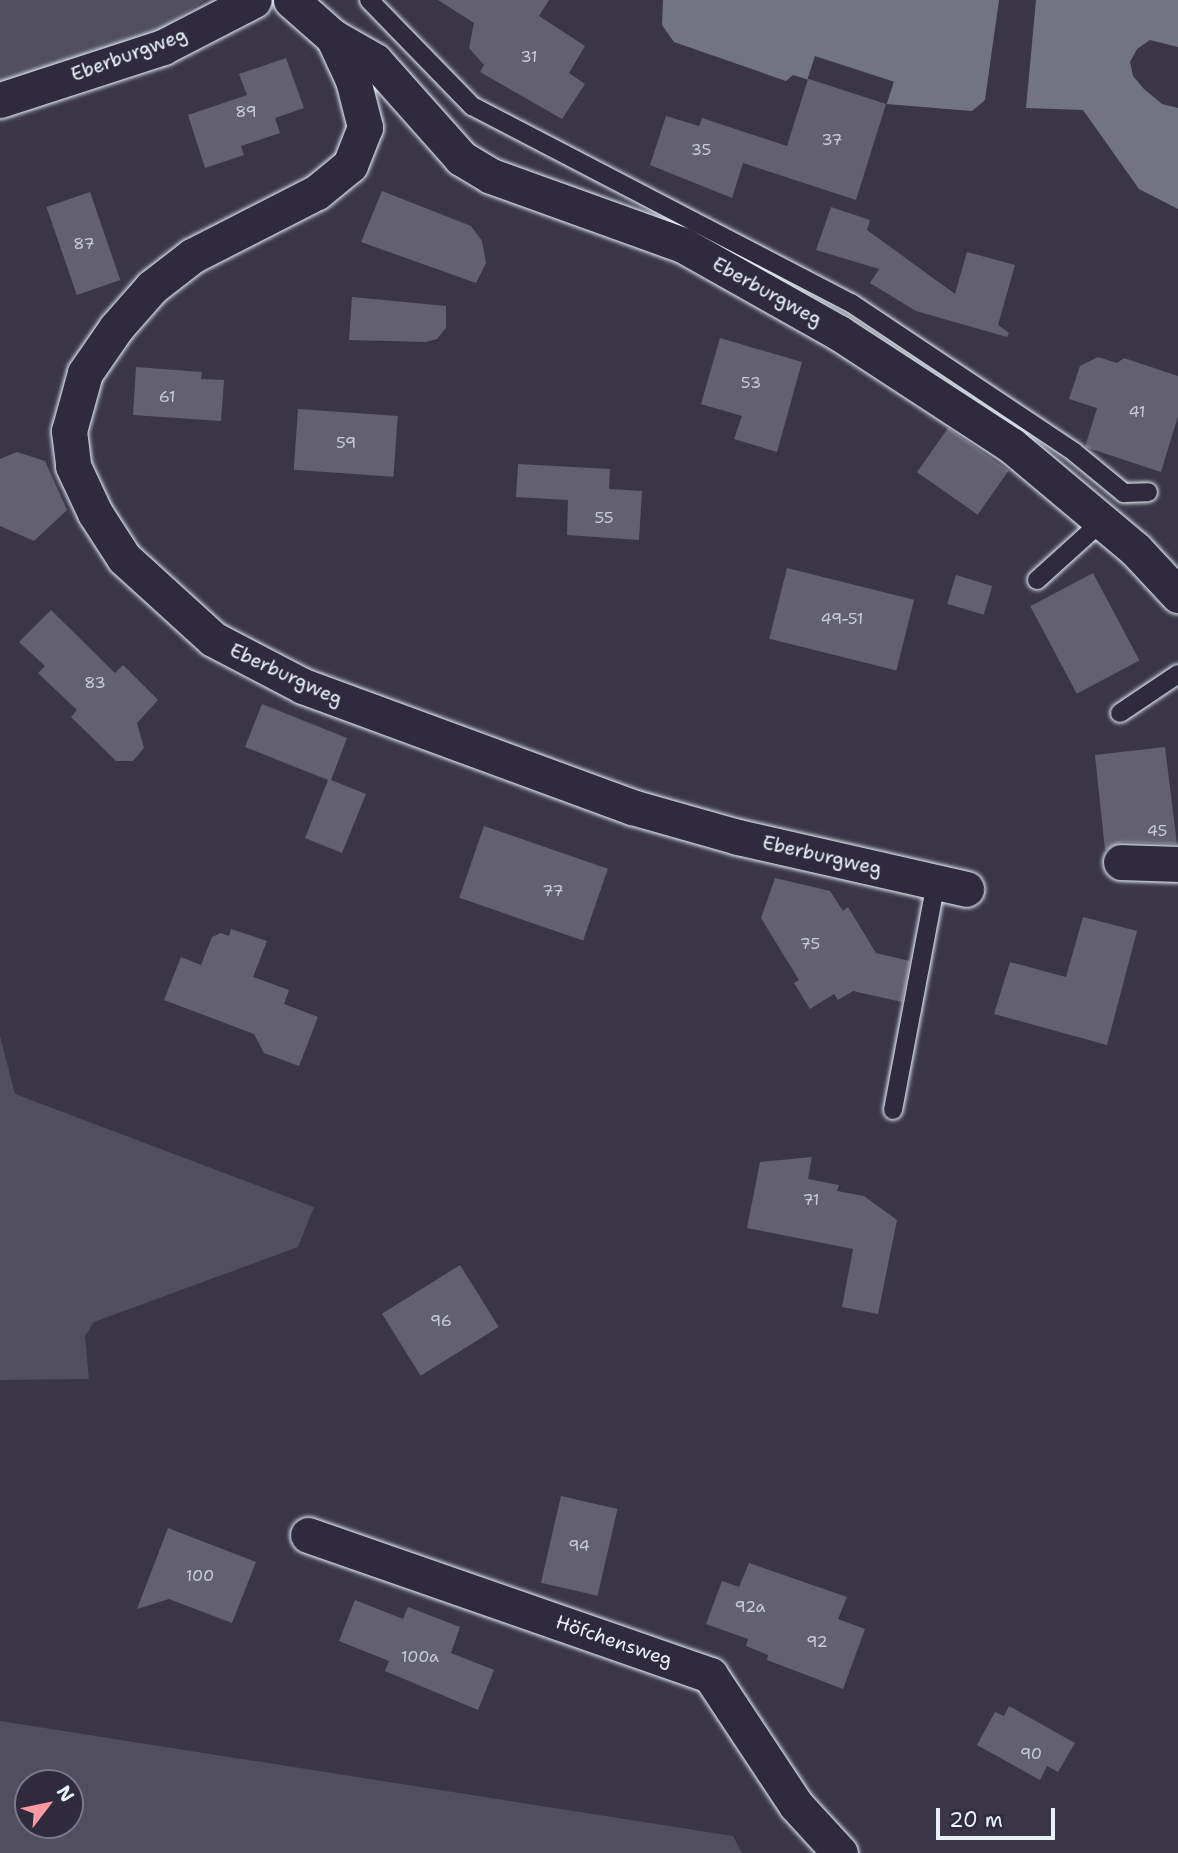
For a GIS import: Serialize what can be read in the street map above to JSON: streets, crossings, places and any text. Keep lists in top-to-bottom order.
{
  "streets": {
    "street": ["Eberburgweg", "Höfchensweg"]
  },
  "house_numbers": [
    "31",
    "89",
    "37",
    "35",
    "87",
    "53",
    "61",
    "41",
    "59",
    "55",
    "49-51",
    "83",
    "45",
    "77",
    "75",
    "71",
    "96",
    "94",
    "100",
    "92a",
    "92",
    "100a",
    "90"
  ],
  "scale_bar": "20 m",
  "north": "top right"
}
